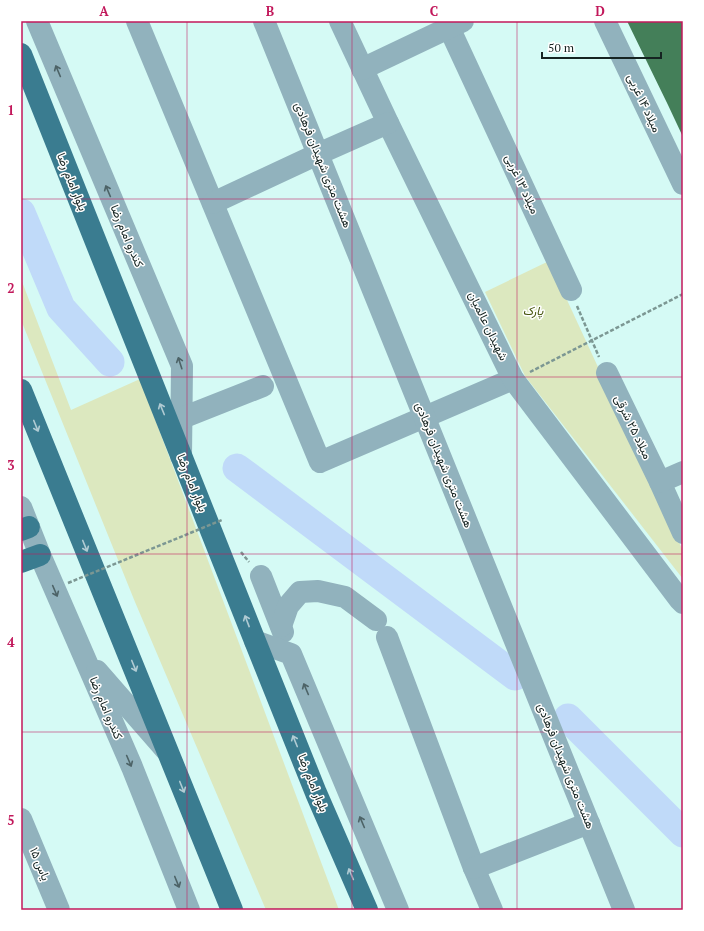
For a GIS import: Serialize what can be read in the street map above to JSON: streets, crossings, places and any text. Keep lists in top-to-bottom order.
{
  "streets": {
    "main road": ["بلوار امام رضا"],
    "street": [
      "میلاد ۱۴ غربی",
      "هشت متری شهیدان فرهادی",
      "میلاد ۱۳ غربی",
      "کندرو امام رضا",
      "شهیدان عالمیان",
      "میلاد ۲۵ شرقی",
      "یاس ۱۵"
    ]
  },
  "crossings": [
    ["بلوار امام رضا", "کندرو امام رضا"]
  ],
  "parks": ["پارک"],
  "scale_bar": "50 m",
  "grid": {
    "columns": [
      "A",
      "B",
      "C",
      "D"
    ],
    "rows": [
      "1",
      "2",
      "3",
      "4",
      "5"
    ]
  }
}
